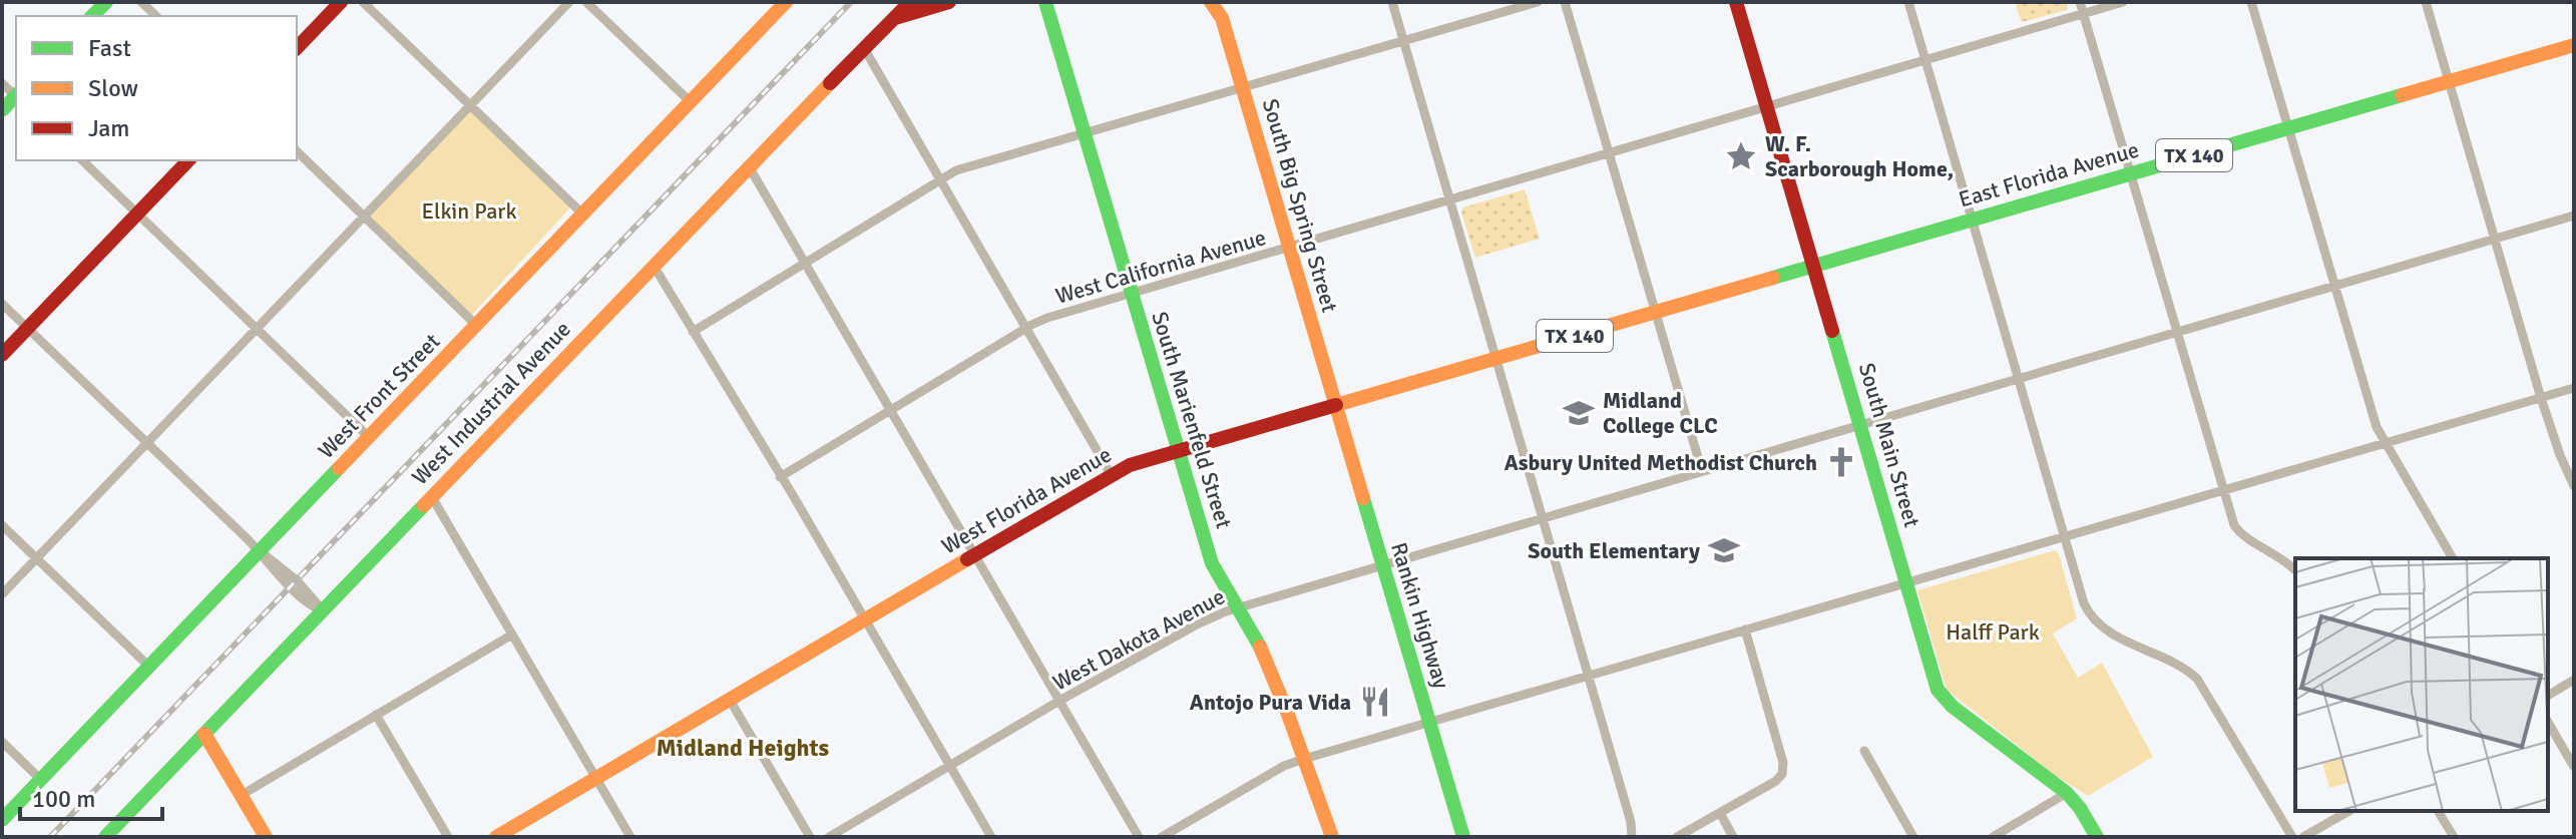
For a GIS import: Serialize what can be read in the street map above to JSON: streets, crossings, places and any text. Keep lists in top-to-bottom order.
{
  "streets": {
    "main road": [
      "TX 140",
      "East Florida Avenue",
      "South Big Spring Street",
      "West Front Street",
      "West Industrial Avenue",
      "South Marienfeld Street",
      "South Main Street",
      "West Florida Avenue",
      "Rankin Highway"
    ],
    "street": ["West California Avenue", "West Dakota Avenue"]
  },
  "crossings": [
    ["East Florida Avenue", "South Main Street"],
    ["East Florida Avenue", "West Florida Avenue"],
    ["South Big Spring Street", "West California Avenue"],
    ["South Big Spring Street", "West Florida Avenue"],
    ["South Big Spring Street", "Rankin Highway"],
    ["West California Avenue", "South Marienfeld Street"],
    ["West California Avenue", "South Main Street"],
    ["South Marienfeld Street", "West Florida Avenue"],
    ["South Marienfeld Street", "West Dakota Avenue"],
    ["South Main Street", "West Florida Avenue"],
    ["South Main Street", "West Dakota Avenue"],
    ["West Florida Avenue", "Rankin Highway"],
    ["Rankin Highway", "West Dakota Avenue"]
  ],
  "districts": ["Midland Heights"],
  "parks": ["Elkin Park", "Halff Park"],
  "places": {
    "place": ["W. F. Scarborough Home,"],
    "school or university": ["Midland College CLC", "South Elementary"],
    "church": ["Asbury United Methodist Church"],
    "restaurant": ["Antojo Pura Vida"]
  },
  "legend": ["Fast", "Slow", "Jam"],
  "scale_bar": "100 m"
}
